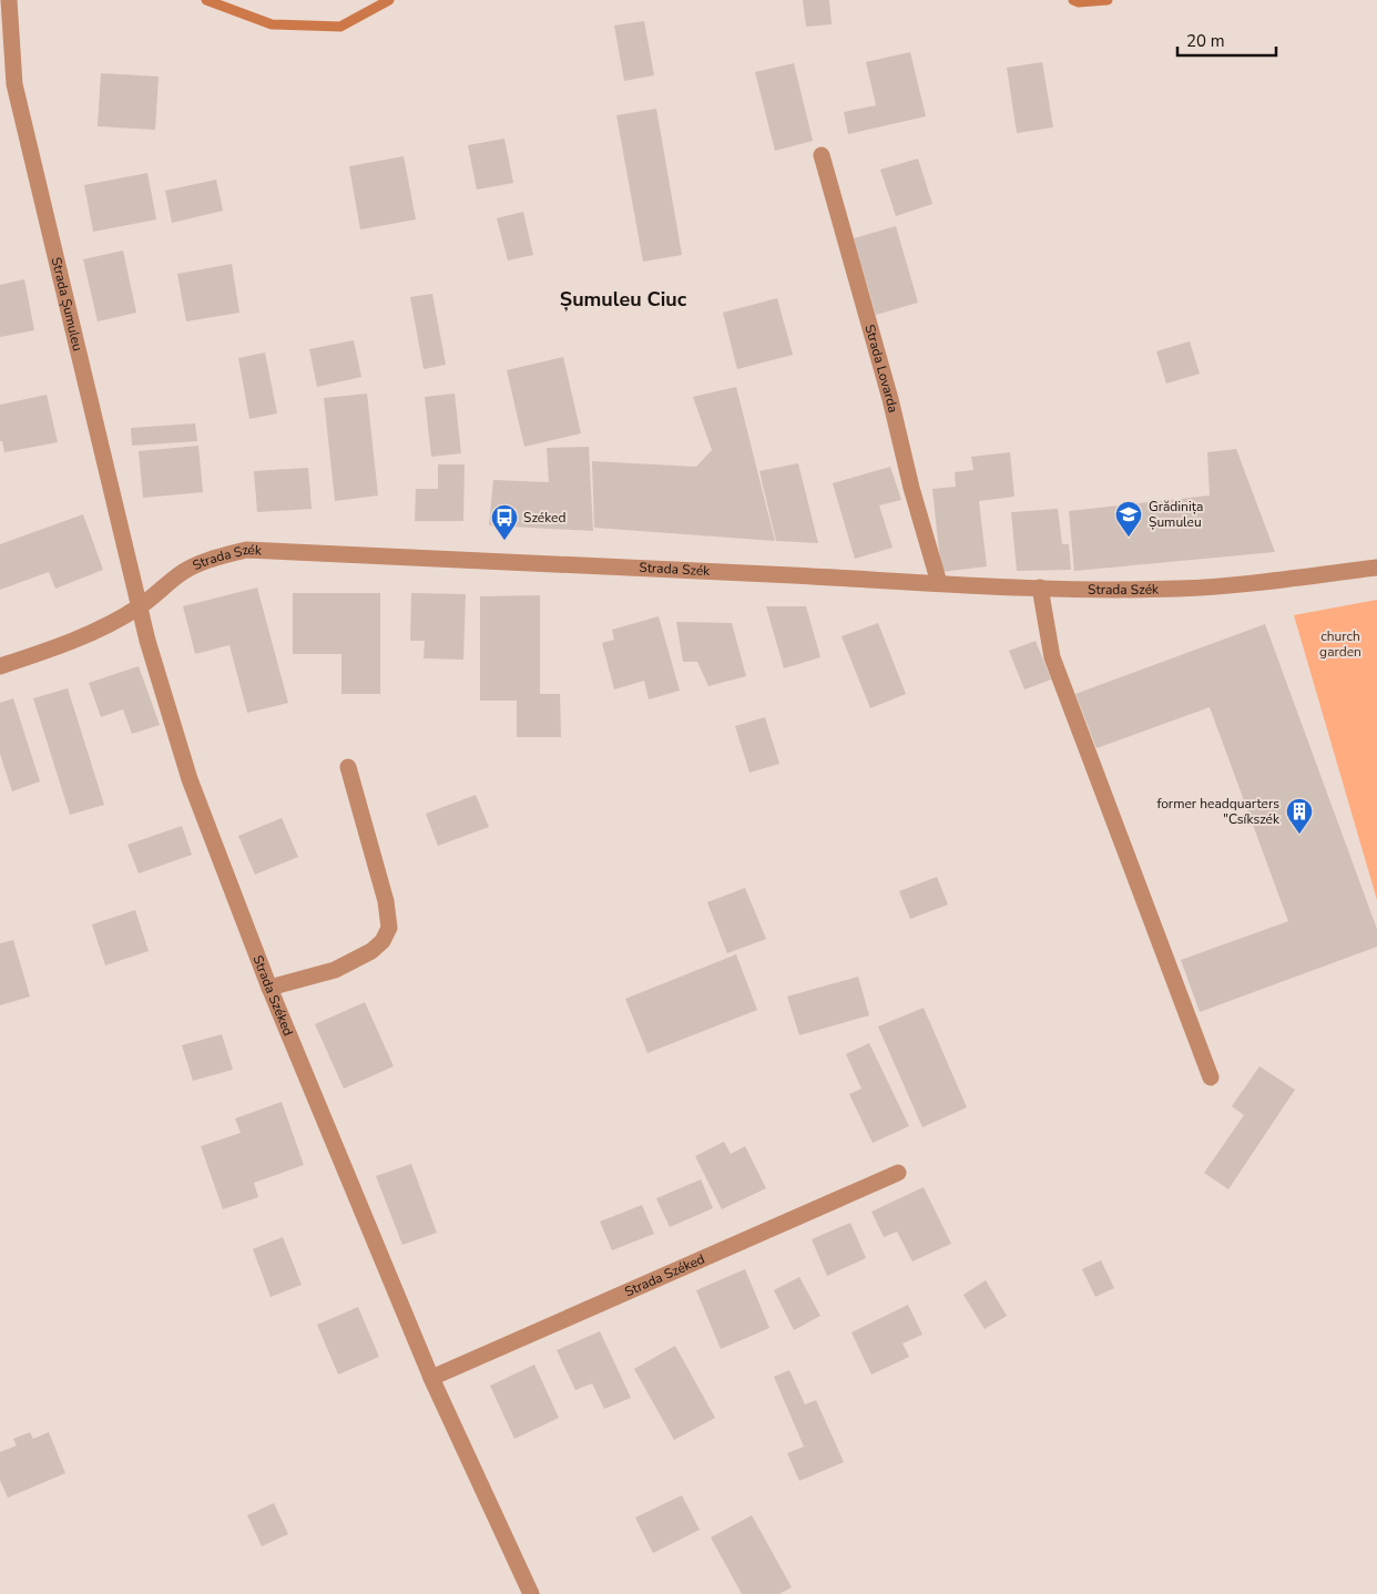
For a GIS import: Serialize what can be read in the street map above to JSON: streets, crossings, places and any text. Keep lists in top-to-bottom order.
{
  "streets": {
    "street": [
      "Strada Șumuleu",
      "Strada Lovarda",
      "Strada Szék",
      "Strada Széked"
    ]
  },
  "crossings": [
    ["Strada Șumuleu", "Strada Szék"],
    ["Strada Șumuleu", "Strada Széked"],
    ["Strada Lovarda", "Strada Szék"],
    ["Strada Szék", "Strada Széked"]
  ],
  "districts": ["Șumuleu Ciuc"],
  "parks": ["church garden"],
  "places": {
    "school or university": ["Grădinița Șumuleu"],
    "bus stop": ["Széked"],
    "building": ["former headquarters \"Csíkszék"]
  },
  "scale_bar": "20 m"
}
